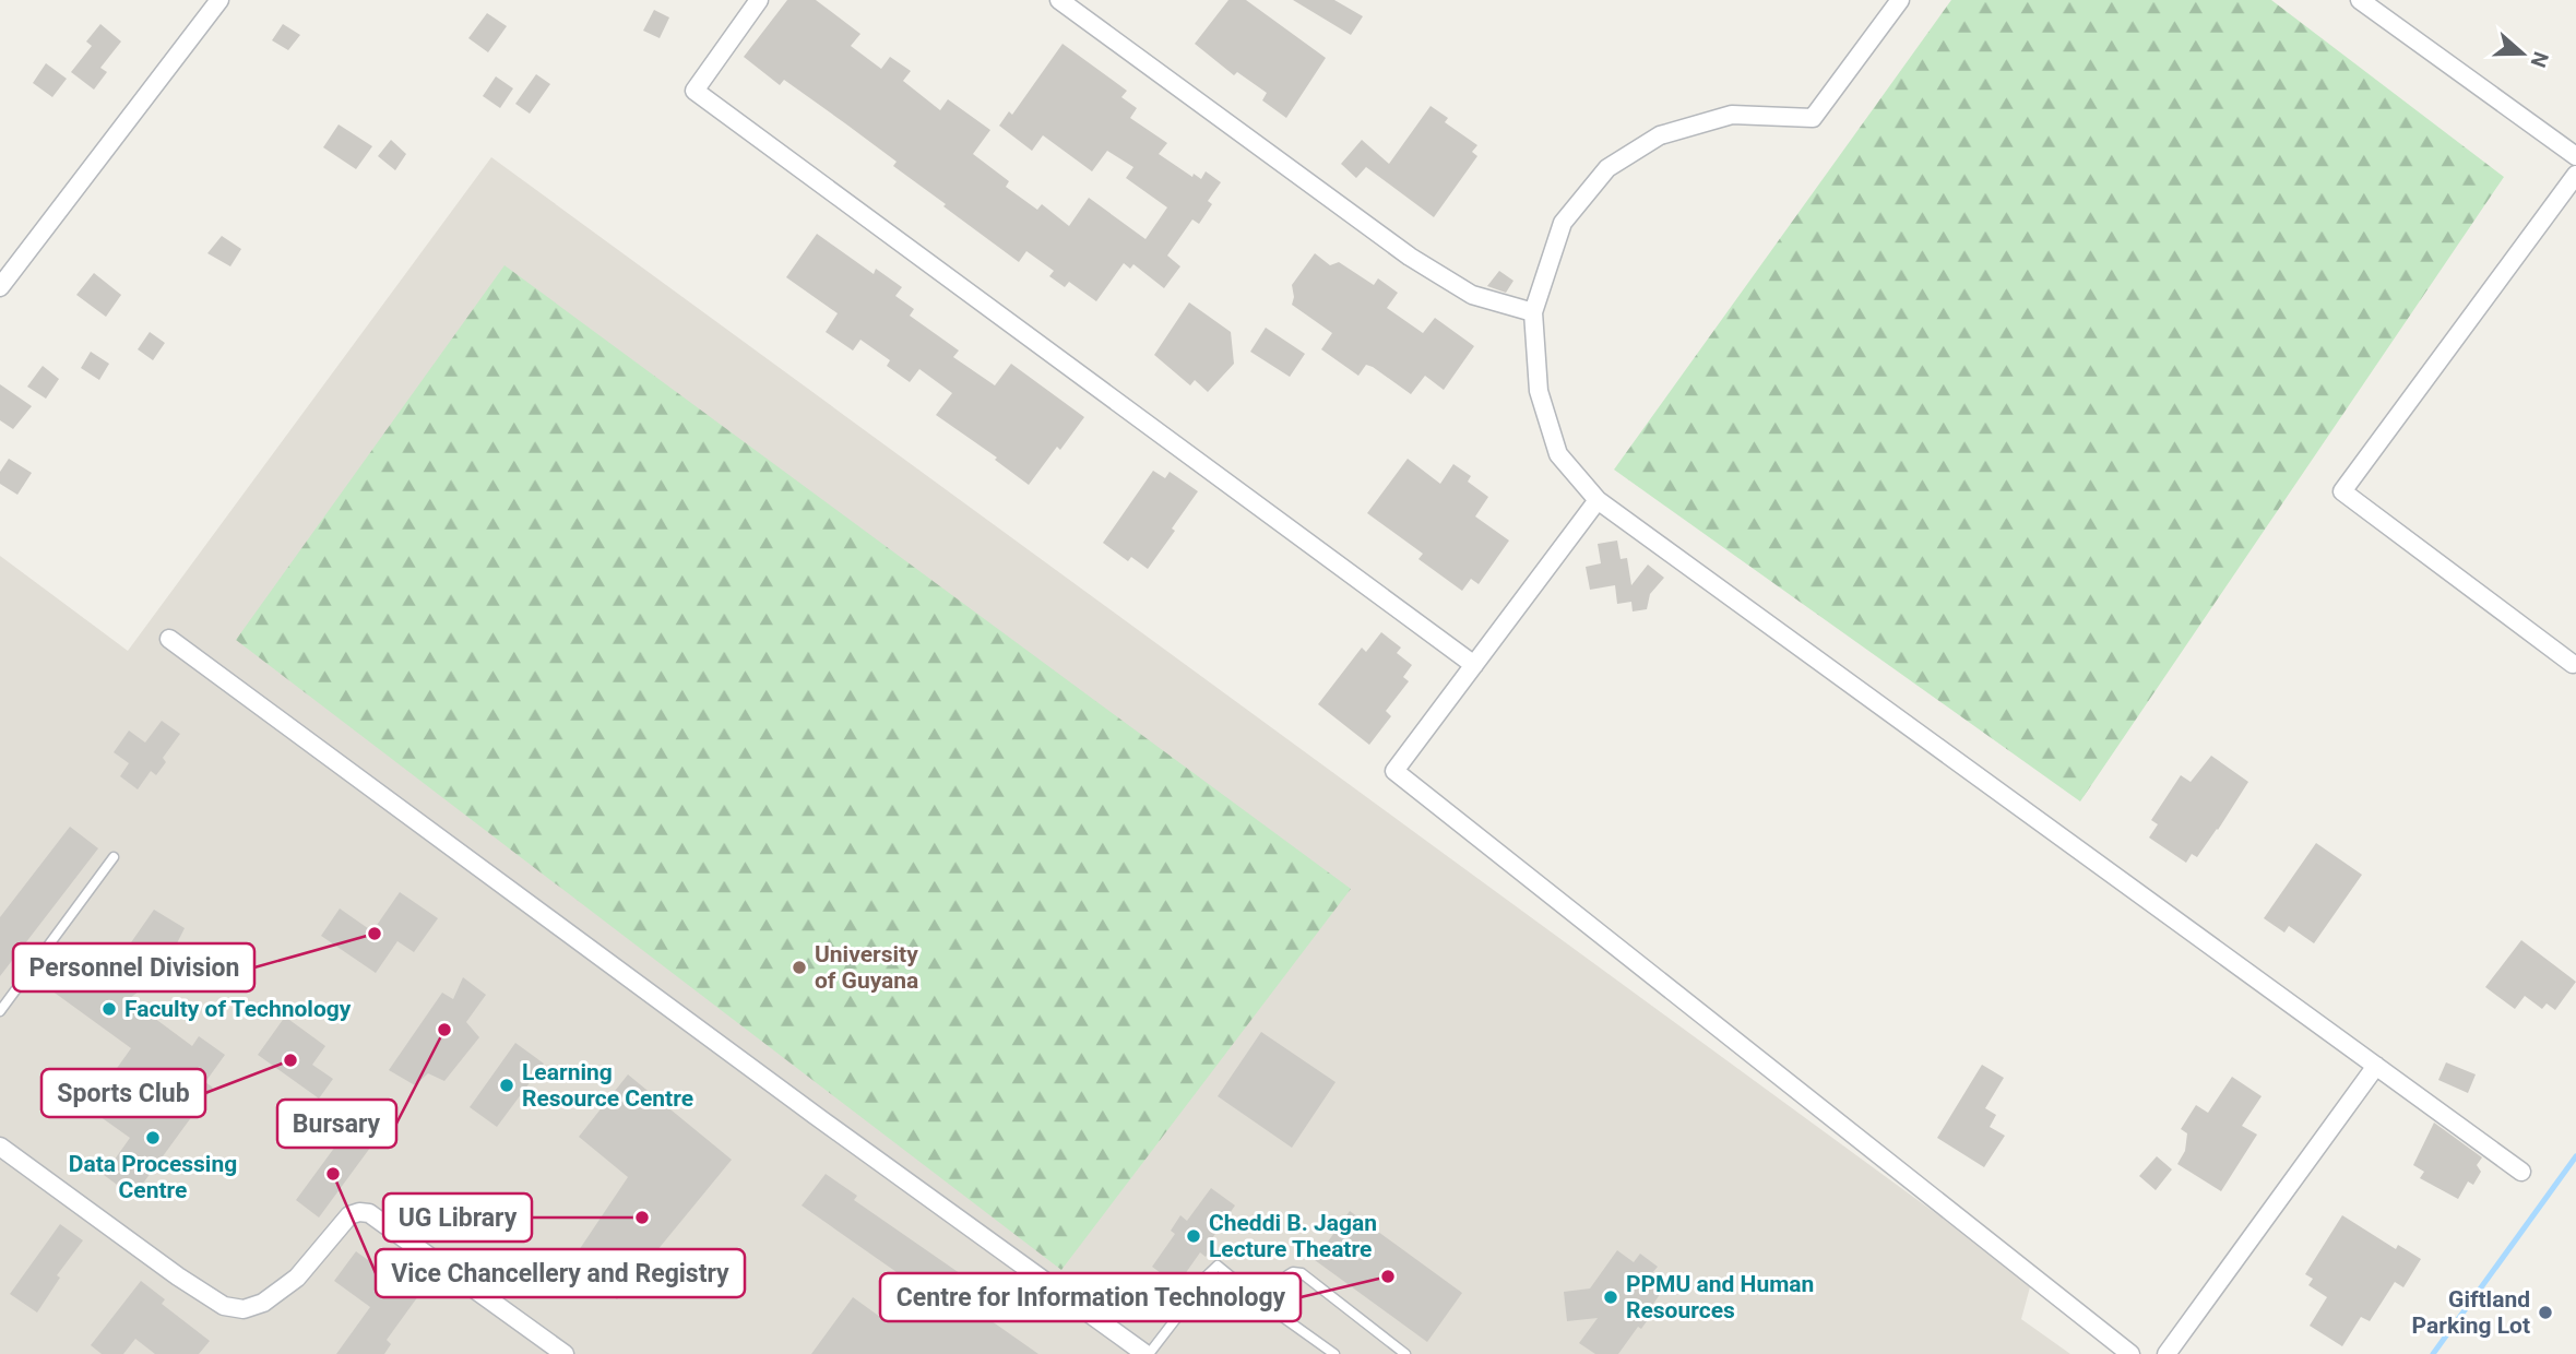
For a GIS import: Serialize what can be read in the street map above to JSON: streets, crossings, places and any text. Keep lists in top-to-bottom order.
{
  "places": [
    "Personnel Division",
    "University of Guyana",
    "Faculty of Technology",
    "Bursary",
    "Sports Club",
    "Learning Resource Centre",
    "Data Processing Centre",
    "Vice Chancellery and Registry",
    "UG Library",
    "Cheddi B. Jagan Lecture Theatre",
    "Centre for Information Technology",
    "PPMU and Human Resources",
    "Giftland Parking Lot"
  ],
  "north": "right"
}
